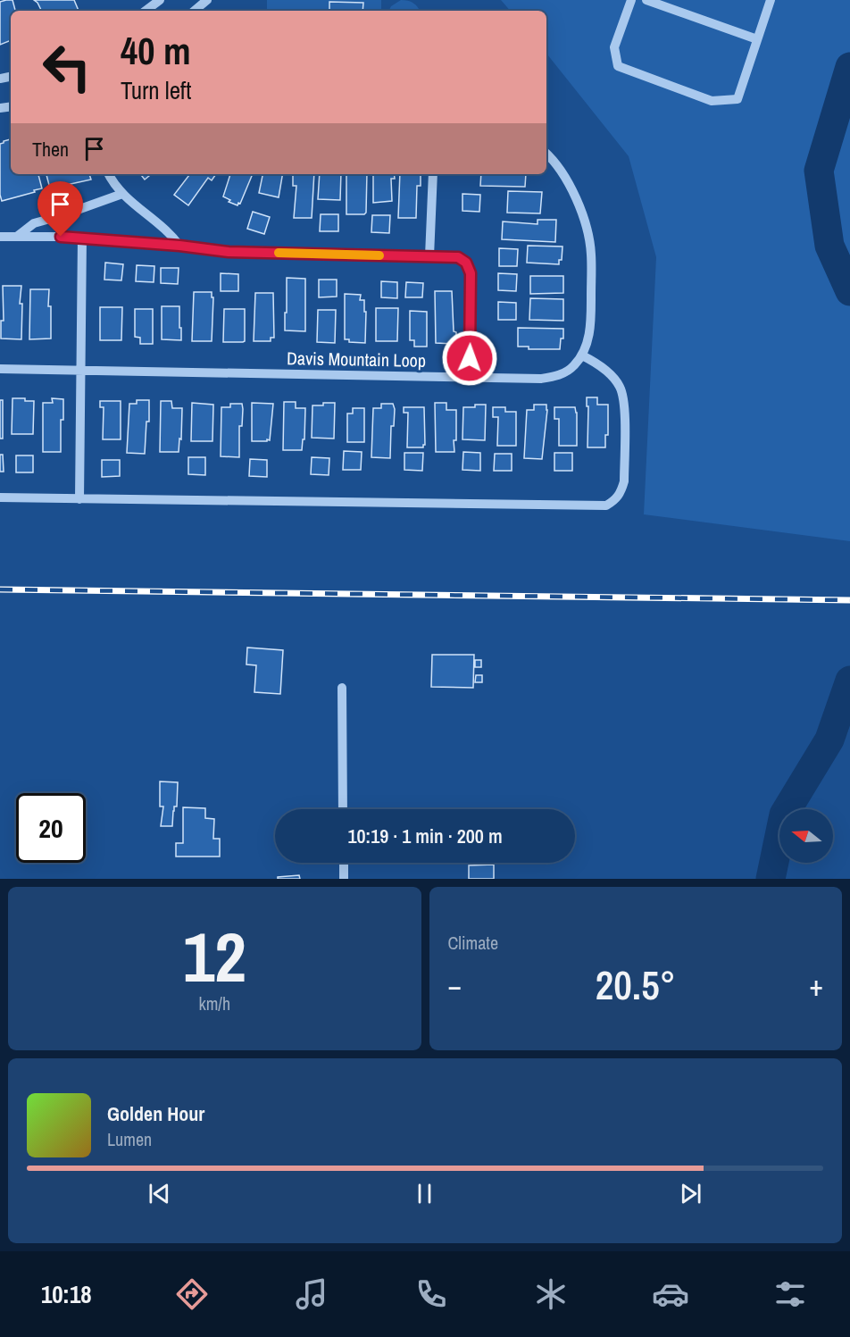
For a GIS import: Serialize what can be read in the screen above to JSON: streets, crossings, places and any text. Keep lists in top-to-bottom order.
{
  "streets": {
    "street": ["Davis Mountain Loop"]
  },
  "north": "left",
  "page": {
    "turn": ["40 m", "Turn left"],
    "then": "Then",
    "limit": "20",
    "trip": "10:19 · 1 min · 200 m",
    "tile": [
      ["12", "km/h"],
      "Climate"
    ],
    "heat": ["−", "20.5°", "+"],
    "song": ["Golden Hour", "Lumen"],
    "tabs": "10:18"
  }
}
